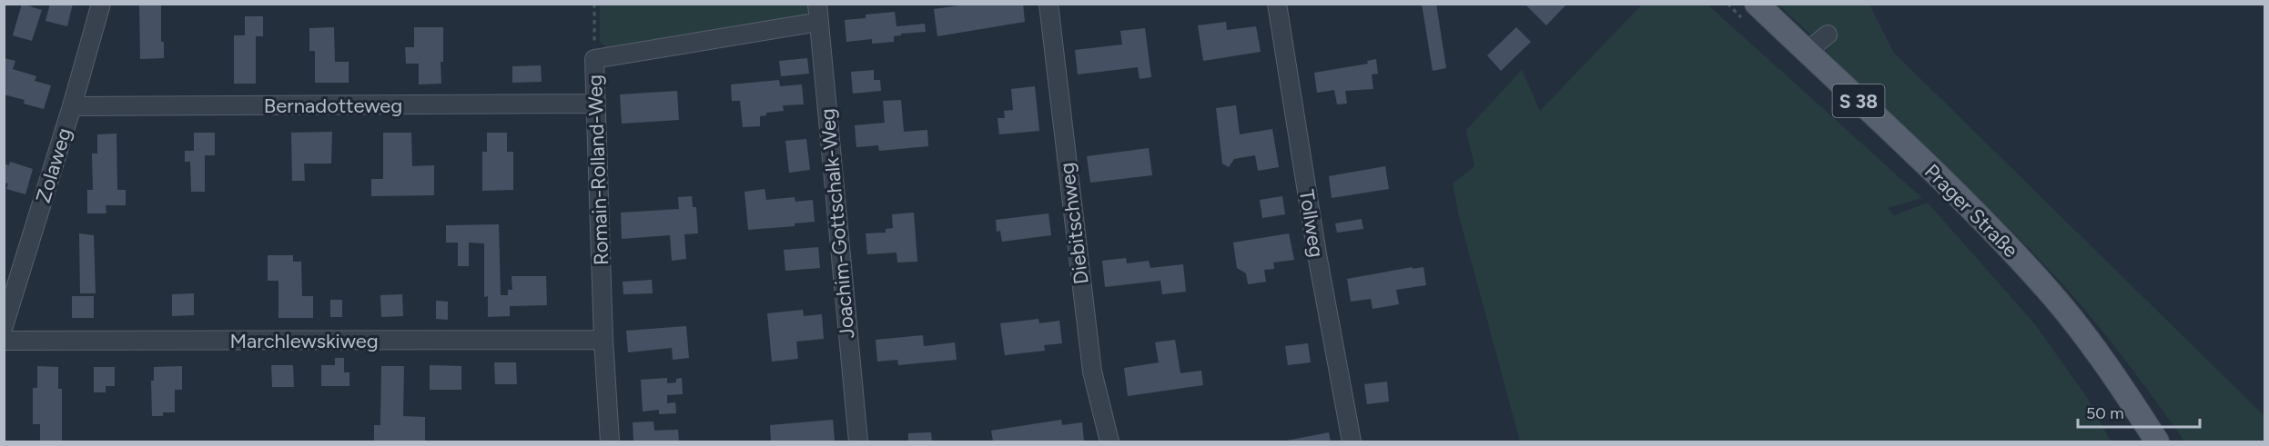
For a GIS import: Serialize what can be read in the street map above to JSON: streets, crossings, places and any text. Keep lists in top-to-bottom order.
{
  "streets": {
    "main road": ["S 38", "Prager Straße"],
    "street": [
      "Bernadotteweg",
      "Zolaweg",
      "Romain-Rolland-Weg",
      "Joachim-Gottschalk-Weg",
      "Diebitschweg",
      "Tollweg",
      "Marchlewskiweg"
    ]
  },
  "crossings": [
    ["Bernadotteweg", "Zolaweg"],
    ["Bernadotteweg", "Romain-Rolland-Weg"],
    ["Romain-Rolland-Weg", "Joachim-Gottschalk-Weg"],
    ["Romain-Rolland-Weg", "Marchlewskiweg"]
  ],
  "scale_bar": "50 m"
}
